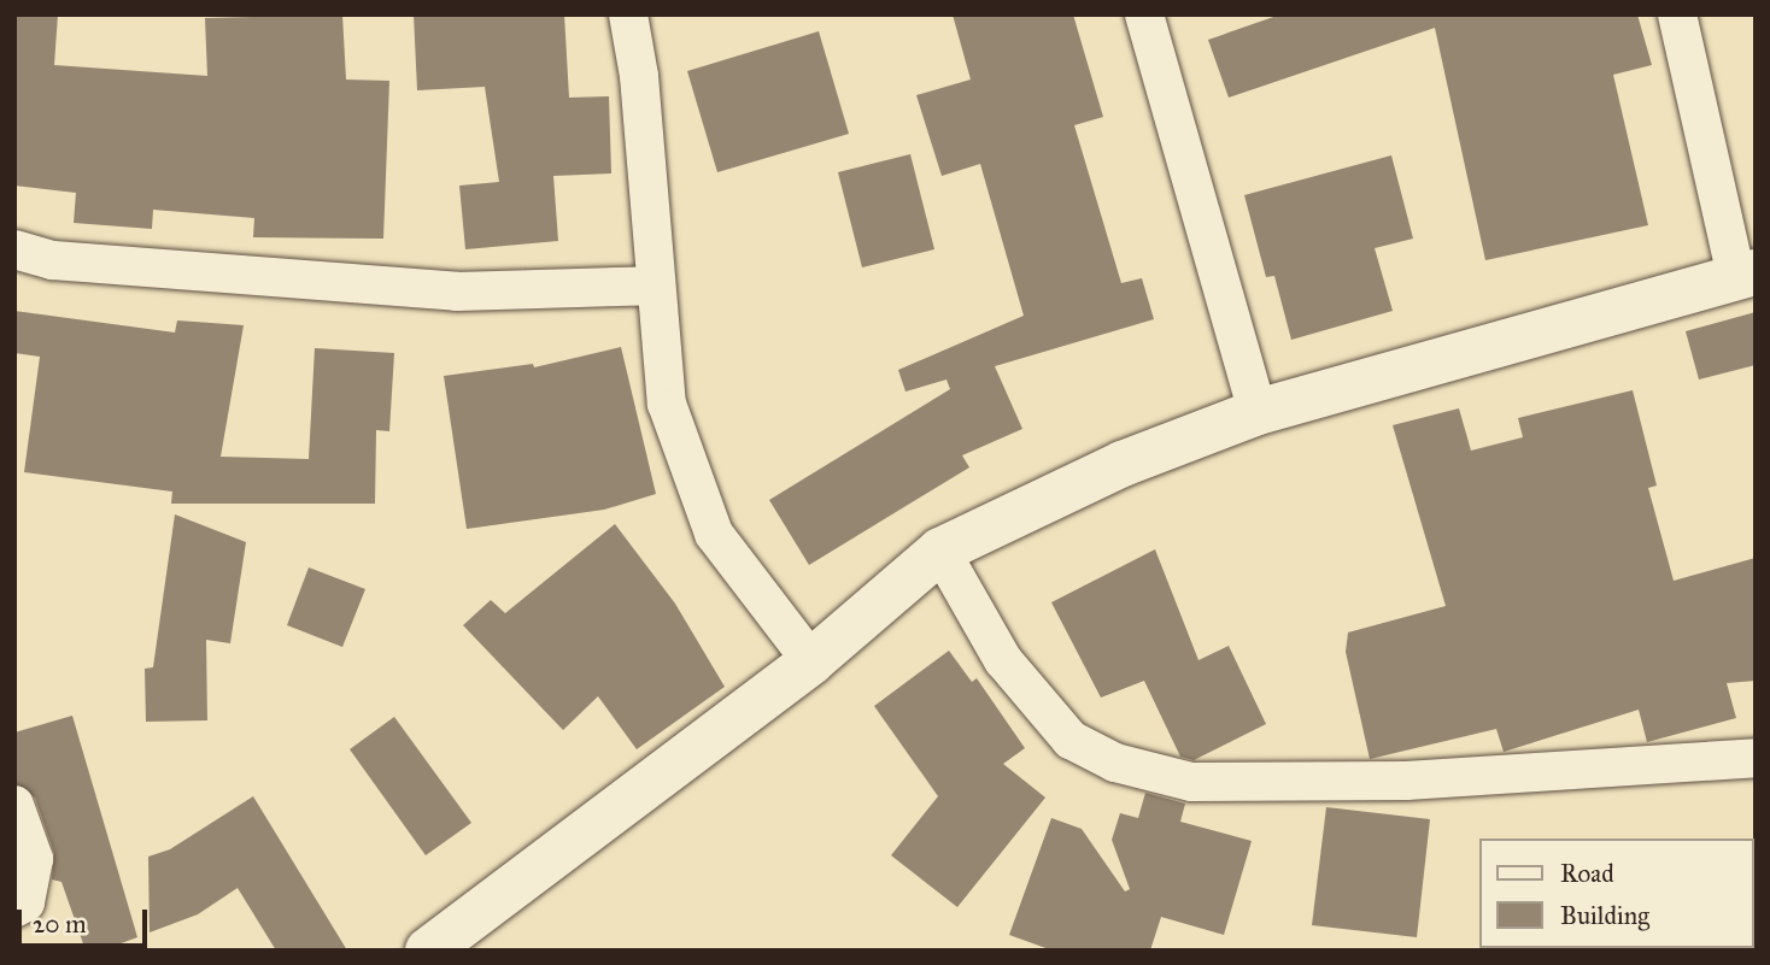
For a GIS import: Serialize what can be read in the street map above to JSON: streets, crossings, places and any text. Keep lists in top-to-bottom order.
{
  "legend": ["Road", "Building"],
  "scale_bar": "20 m"
}
